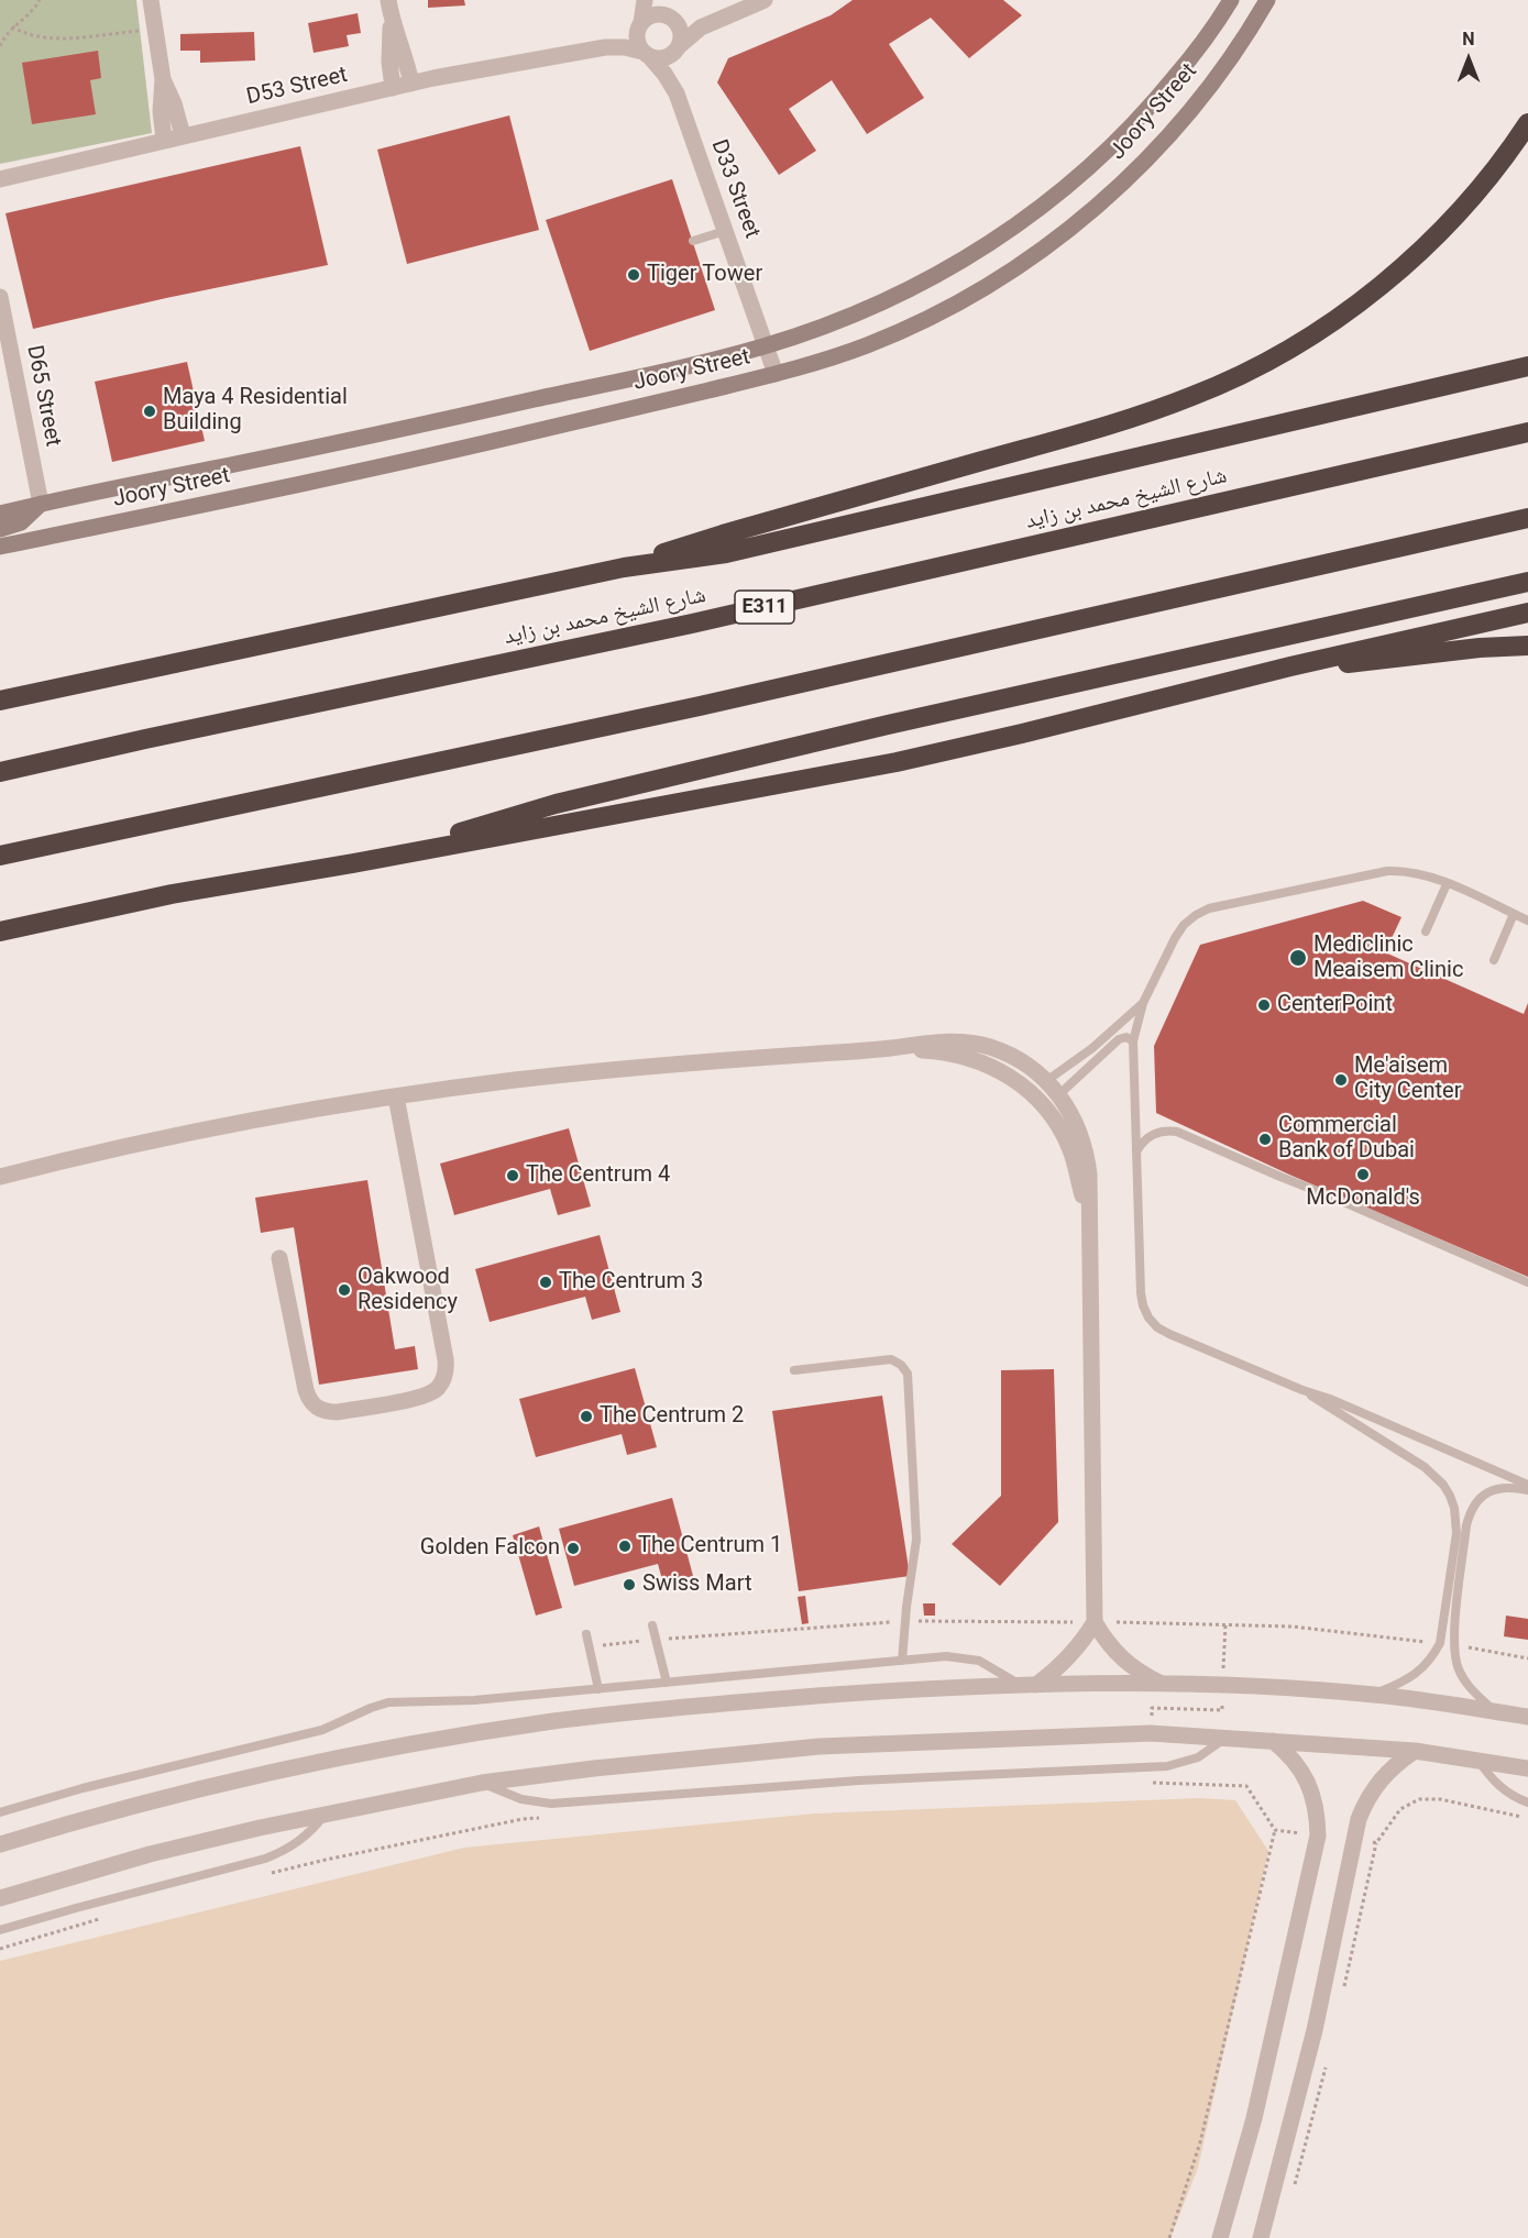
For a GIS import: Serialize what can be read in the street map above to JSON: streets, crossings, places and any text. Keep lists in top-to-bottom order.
{
  "streets": {
    "highway": ["شارع الشيخ محمد بن زايد", "E311"],
    "street": [
      "D53 Street",
      "Joory Street",
      "D33 Street",
      "D65 Street"
    ]
  },
  "crossings": [
    ["D53 Street", "D33 Street"],
    ["Joory Street", "D33 Street"],
    ["Joory Street", "D65 Street"]
  ],
  "places": [
    "Tiger Tower",
    "Maya 4 Residential Building",
    "Mediclinic Meaisem Clinic",
    "CenterPoint",
    "Me'aisem City Center",
    "Commercial Bank of Dubai",
    "McDonald's",
    "The Centrum 4",
    "The Centrum 3",
    "Oakwood Residency",
    "The Centrum 2",
    "The Centrum 1",
    "Golden Falcon",
    "Swiss Mart"
  ],
  "north": "top"
}
